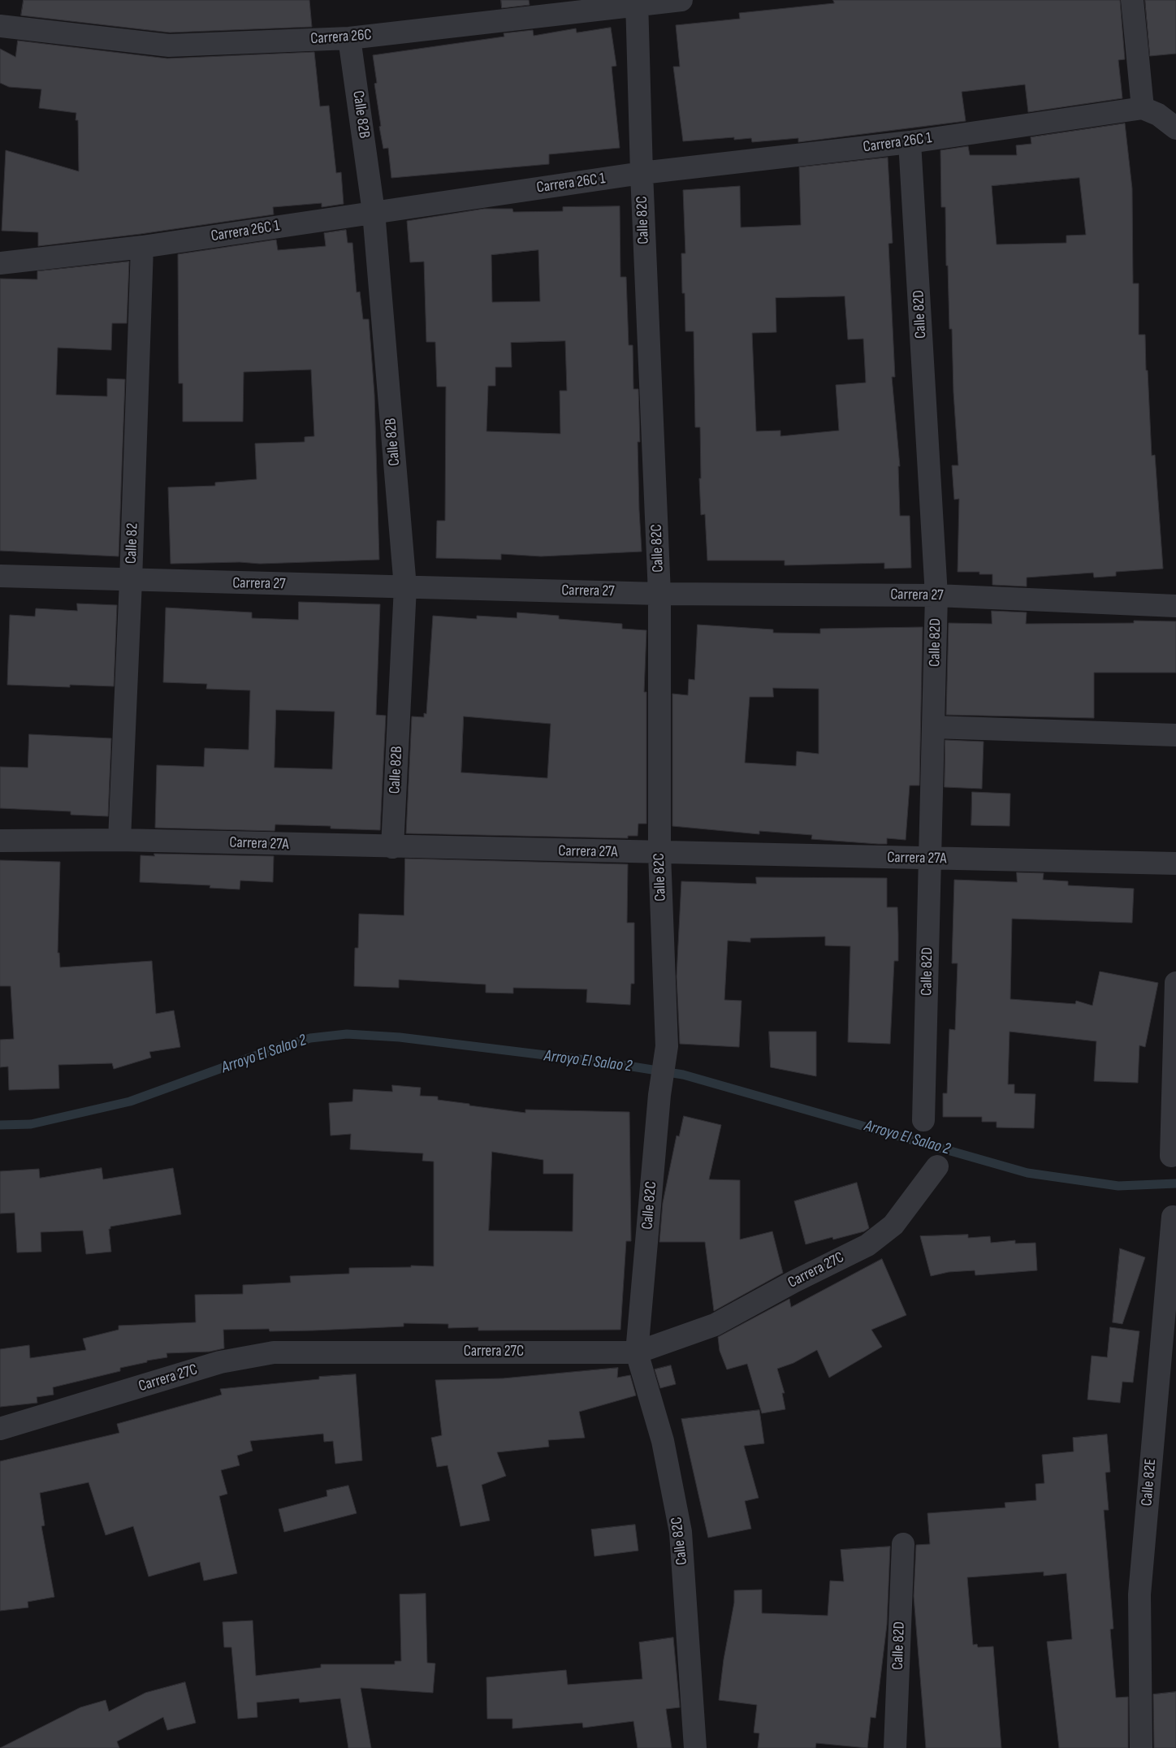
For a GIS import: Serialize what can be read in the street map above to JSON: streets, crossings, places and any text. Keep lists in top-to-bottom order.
{
  "streets": {
    "street": [
      "Carrera 26C",
      "Calle 82B",
      "Carrera 26C 1",
      "Calle 82C",
      "Calle 82D",
      "Calle 82",
      "Carrera 27",
      "Carrera 27A",
      "Carrera 27C",
      "Calle 82E"
    ]
  },
  "crossings": [
    ["Carrera 26C", "Calle 82B"],
    ["Carrera 26C", "Calle 82C"],
    ["Calle 82B", "Carrera 26C 1"],
    ["Calle 82B", "Carrera 27"],
    ["Calle 82B", "Carrera 27A"],
    ["Carrera 26C 1", "Calle 82C"],
    ["Carrera 26C 1", "Calle 82D"],
    ["Carrera 26C 1", "Calle 82"],
    ["Calle 82C", "Carrera 27"],
    ["Calle 82C", "Carrera 27A"],
    ["Calle 82C", "Carrera 27C"],
    ["Calle 82D", "Carrera 27"],
    ["Calle 82D", "Carrera 27A"],
    ["Calle 82", "Carrera 27"],
    ["Calle 82", "Carrera 27A"]
  ],
  "water": ["Arroyo El Salao 2"]
}
